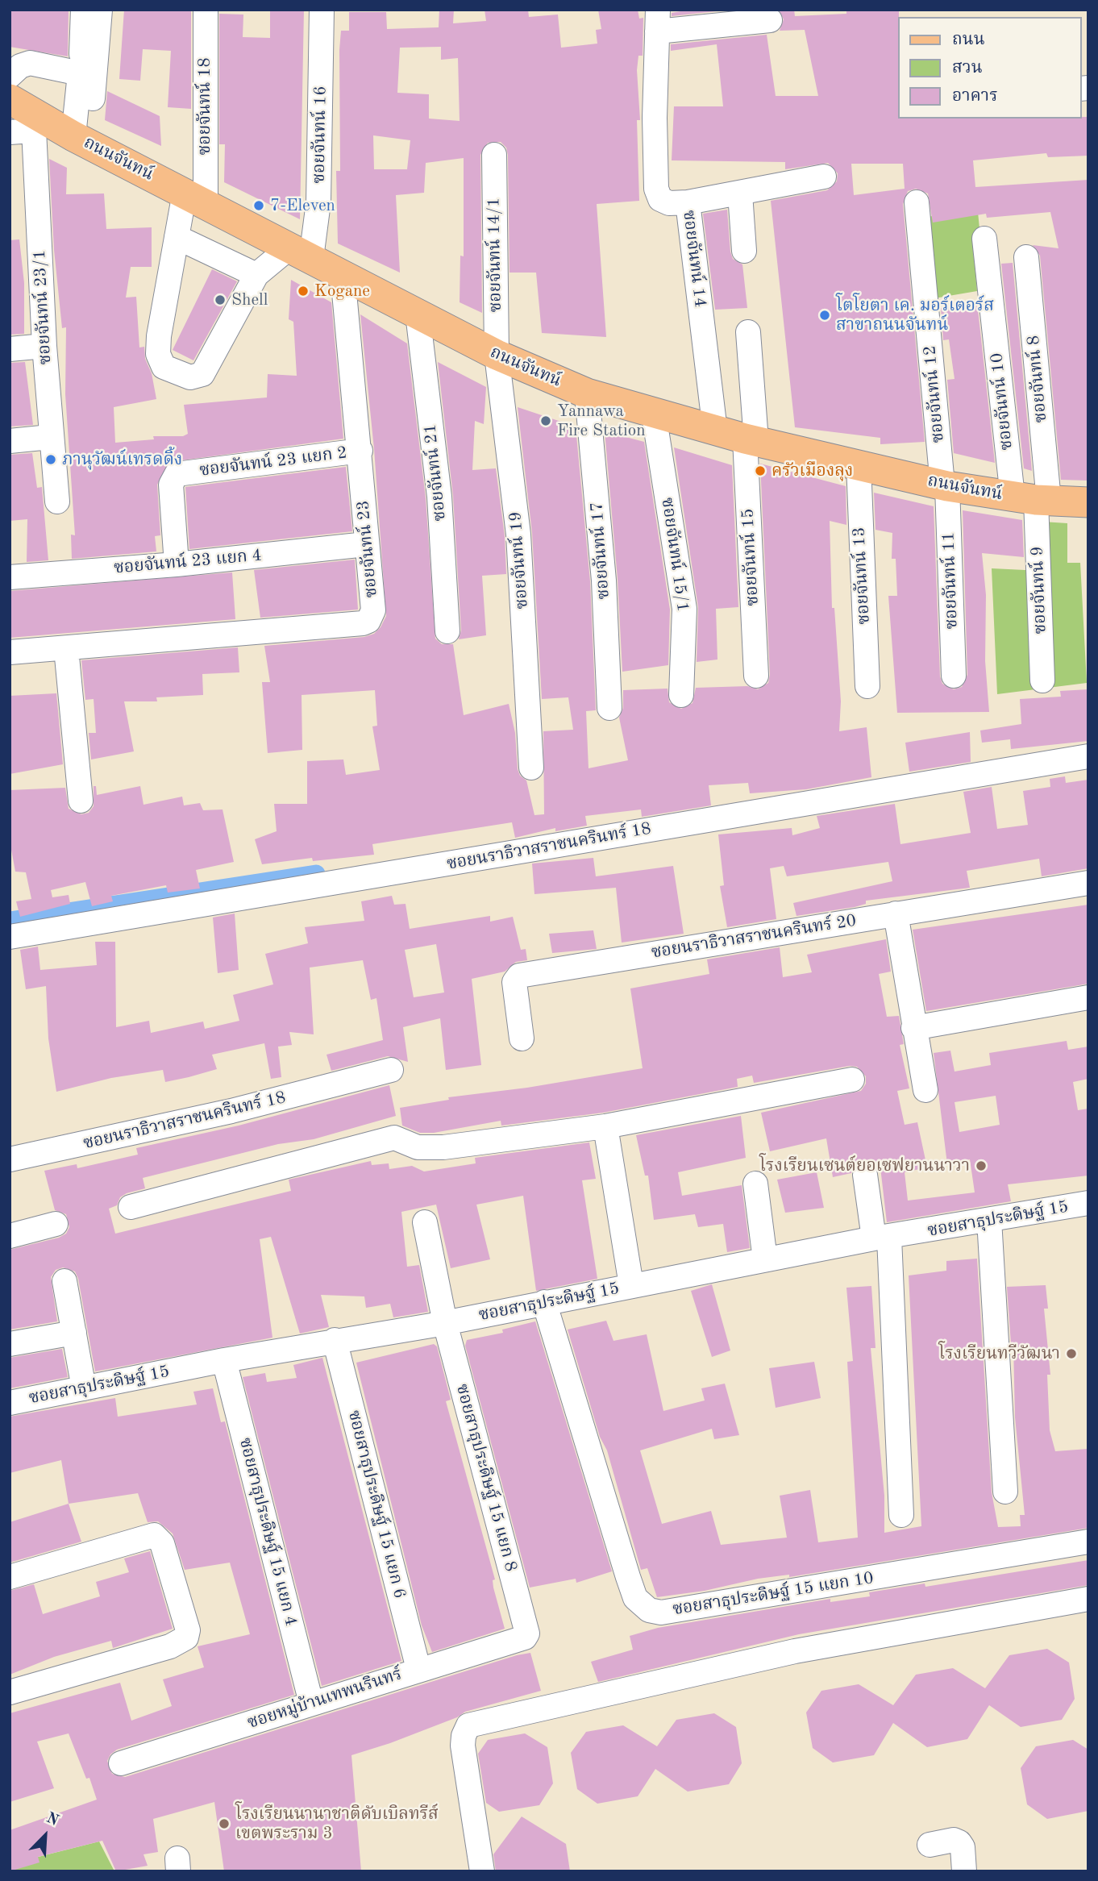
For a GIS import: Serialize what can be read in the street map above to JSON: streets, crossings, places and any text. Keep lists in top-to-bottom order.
{
  "streets": {
    "main road": ["ถนนจันทน์"],
    "street": [
      "ซอยจันทน์ 18",
      "ซอยจันทน์ 16",
      "ซอยจันทน์ 14/1",
      "ซอยจันทน์ 14",
      "ซอยจันทน์ 23/1",
      "ซอยจันทน์ 8",
      "ซอยจันทน์ 12",
      "ซอยจันทน์ 10",
      "ซอยจันทน์ 23 แยก 2",
      "ซอยจันทน์ 21",
      "ซอยจันทน์ 23",
      "ซอยจันทน์ 17",
      "ซอยจันทน์ 15/1",
      "ซอยจันทน์ 15",
      "ซอยจันทน์ 19",
      "ซอยจันทน์ 23 แยก 4",
      "ซอยจันทน์ 13",
      "ซอยจันทน์ 11",
      "ซอยจันทน์ 9",
      "ซอยนราธิวาสราชนครินทร์ 18",
      "ซอยนราธิวาสราชนครินทร์ 20",
      "ซอยสาธุประดิษฐ์ 15",
      "ซอยสาธุประดิษฐ์ 15 แยก 8",
      "ซอยสาธุประดิษฐ์ 15 แยก 6",
      "ซอยสาธุประดิษฐ์ 15 แยก 4",
      "ซอยสาธุประดิษฐ์ 15 แยก 10",
      "ซอยหมู่บ้านเทพนรินทร์"
    ]
  },
  "crossings": [
    ["ซอยจันทน์ 18", "ถนนจันทน์"],
    ["ซอยจันทน์ 16", "ถนนจันทน์"],
    ["ถนนจันทน์", "ซอยจันทน์ 14/1"],
    ["ถนนจันทน์", "ซอยจันทน์ 14"],
    ["ถนนจันทน์", "ซอยจันทน์ 23/1"],
    ["ถนนจันทน์", "ซอยจันทน์ 8"],
    ["ถนนจันทน์", "ซอยจันทน์ 12"],
    ["ถนนจันทน์", "ซอยจันทน์ 10"],
    ["ถนนจันทน์", "ซอยจันทน์ 21"],
    ["ถนนจันทน์", "ซอยจันทน์ 23"],
    ["ถนนจันทน์", "ซอยจันทน์ 17"],
    ["ถนนจันทน์", "ซอยจันทน์ 15/1"],
    ["ถนนจันทน์", "ซอยจันทน์ 15"],
    ["ถนนจันทน์", "ซอยจันทน์ 19"],
    ["ถนนจันทน์", "ซอยจันทน์ 13"],
    ["ถนนจันทน์", "ซอยจันทน์ 11"],
    ["ถนนจันทน์", "ซอยจันทน์ 9"],
    ["ซอยจันทน์ 14/1", "ซอยจันทน์ 19"],
    ["ซอยจันทน์ 8", "ซอยจันทน์ 10"],
    ["ซอยจันทน์ 8", "ซอยจันทน์ 9"],
    ["ซอยจันทน์ 12", "ซอยจันทน์ 11"],
    ["ซอยจันทน์ 10", "ซอยจันทน์ 9"],
    ["ซอยจันทน์ 23 แยก 2", "ซอยจันทน์ 23"],
    ["ซอยจันทน์ 23 แยก 2", "ซอยจันทน์ 23 แยก 4"],
    ["ซอยจันทน์ 23", "ซอยจันทน์ 23 แยก 4"],
    ["ซอยสาธุประดิษฐ์ 15", "ซอยสาธุประดิษฐ์ 15 แยก 8"],
    ["ซอยสาธุประดิษฐ์ 15", "ซอยสาธุประดิษฐ์ 15 แยก 6"],
    ["ซอยสาธุประดิษฐ์ 15", "ซอยสาธุประดิษฐ์ 15 แยก 4"],
    ["ซอยสาธุประดิษฐ์ 15", "ซอยสาธุประดิษฐ์ 15 แยก 10"],
    ["ซอยสาธุประดิษฐ์ 15 แยก 8", "ซอยหมู่บ้านเทพนรินทร์"],
    ["ซอยสาธุประดิษฐ์ 15 แยก 6", "ซอยหมู่บ้านเทพนรินทร์"],
    ["ซอยสาธุประดิษฐ์ 15 แยก 4", "ซอยหมู่บ้านเทพนรินทร์"]
  ],
  "places": [
    "7-Eleven",
    "Kogane",
    "Shell",
    "โตโยตา เค. มอร์เตอร์ส สาขาถนนจันทน์",
    "Yannawa Fire Station",
    "ภานุวัฒน์เทรดดิ้ง",
    "ครัวเมืองลุง",
    "โรงเรียนเซนต์ยอเซฟยานนาวา",
    "โรงเรียนทวีวัฒนา",
    "โรงเรียนนานาชาติดับเบิลทรีส์ เขตพระราม 3"
  ],
  "legend": ["ถนน", "สวน", "อาคาร"],
  "north": "top right"
}
